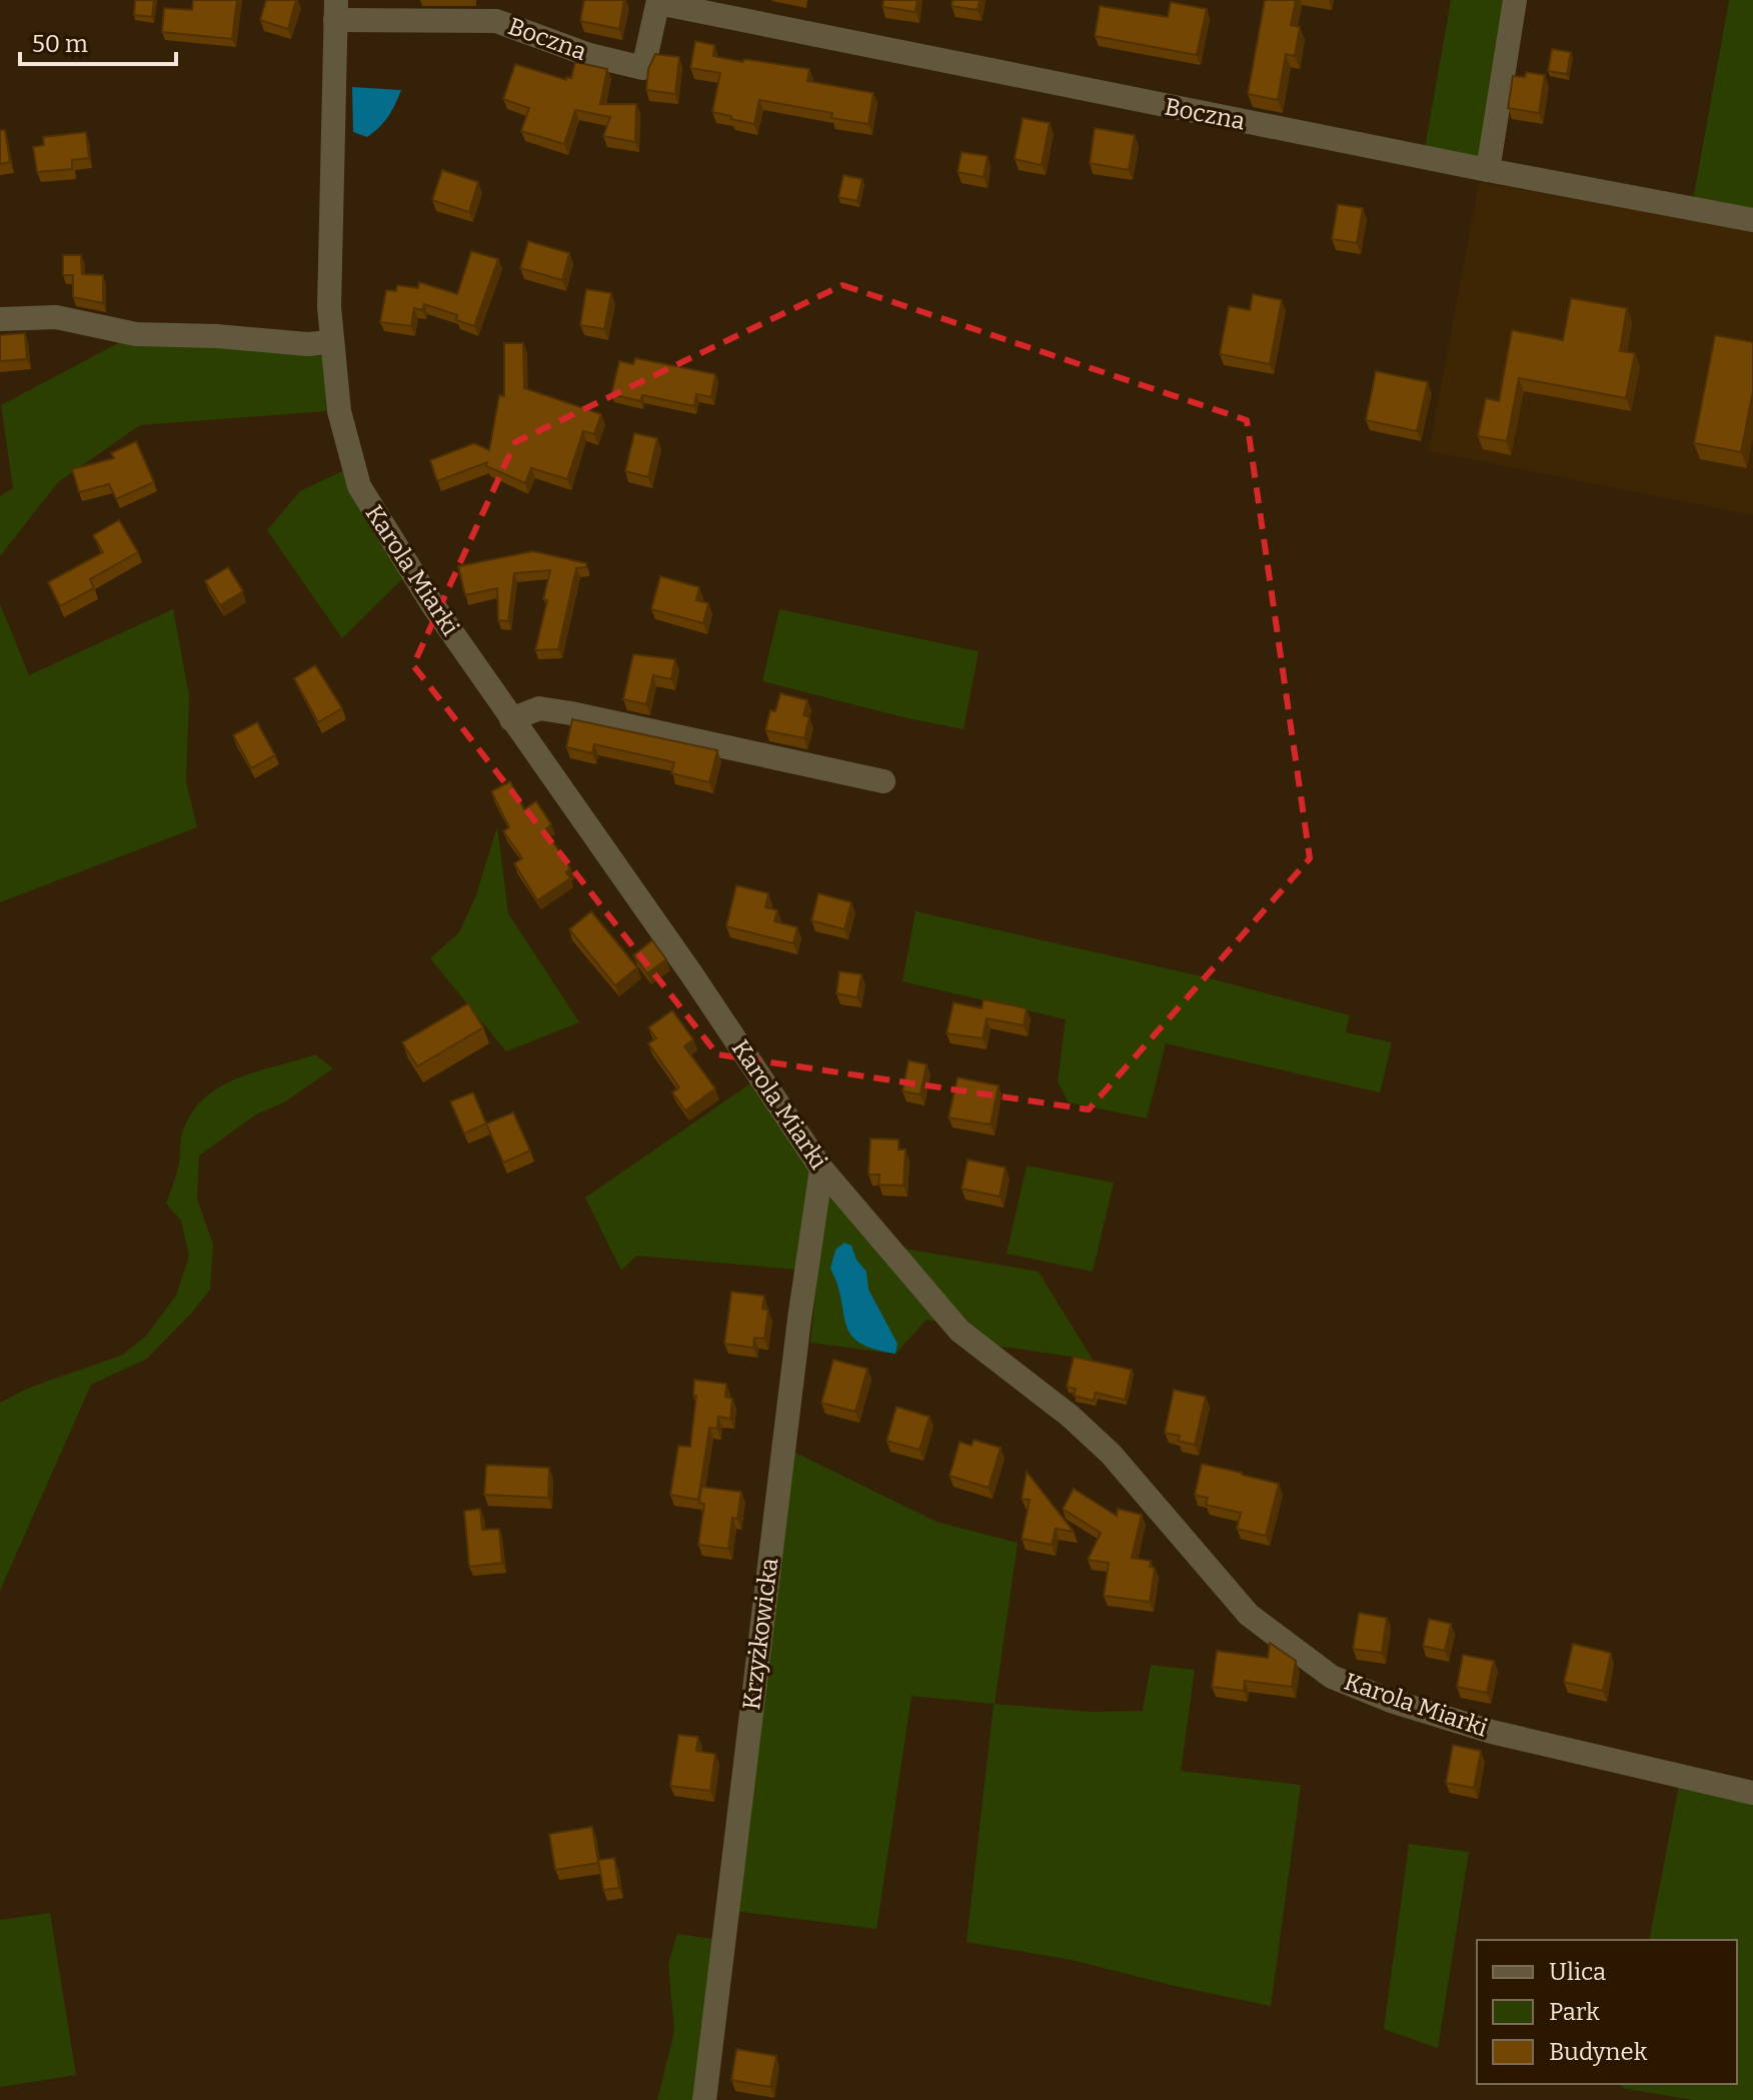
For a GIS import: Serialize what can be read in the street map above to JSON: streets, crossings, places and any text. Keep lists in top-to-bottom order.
{
  "streets": {
    "street": ["Boczna", "Karola Miarki", "Krzyżkowicka"]
  },
  "crossings": [
    ["Boczna", "Karola Miarki"],
    ["Karola Miarki", "Krzyżkowicka"]
  ],
  "legend": ["Ulica", "Park", "Budynek"],
  "scale_bar": "50 m"
}
